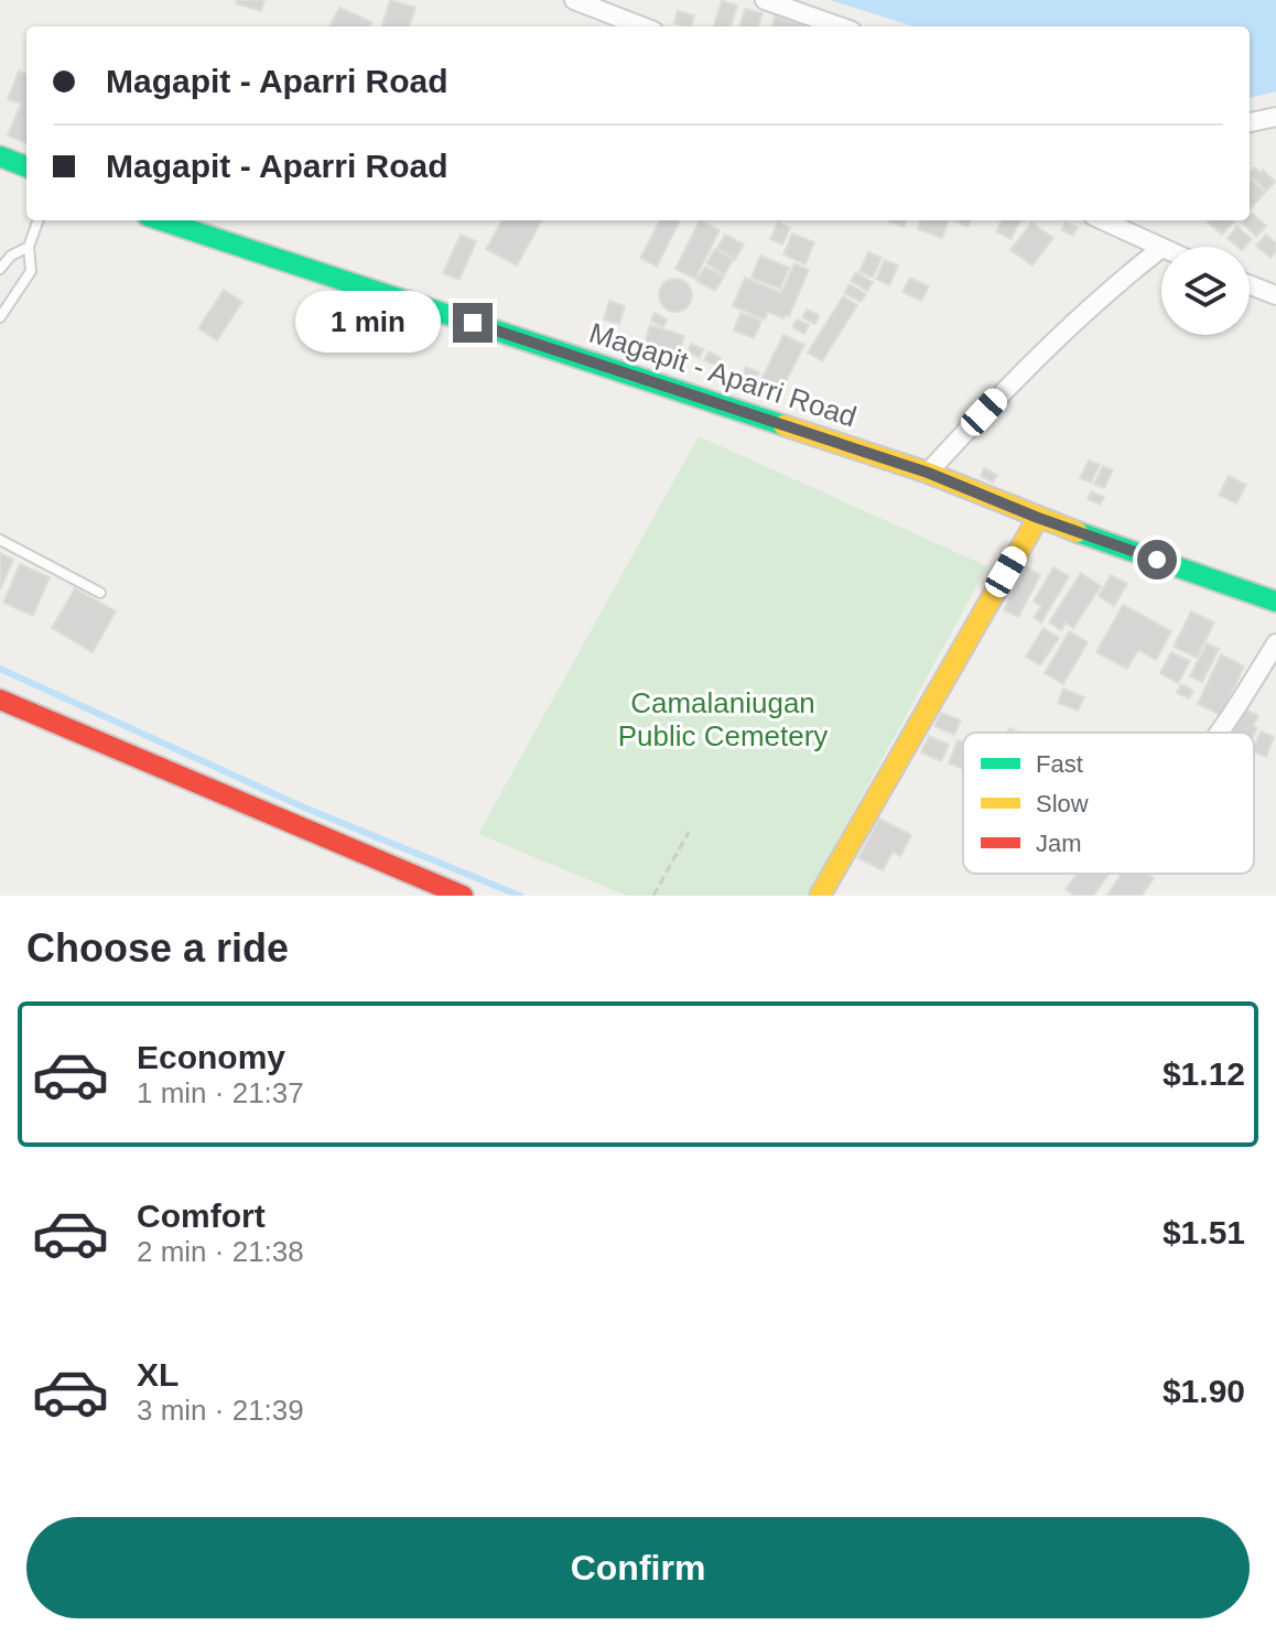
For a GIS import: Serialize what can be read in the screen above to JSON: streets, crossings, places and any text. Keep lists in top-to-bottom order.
{
  "streets": {
    "main road": ["Magapit - Aparri Road"]
  },
  "parks": ["Camalaniugan Public Cemetery"],
  "legend": ["Fast", "Slow", "Jam"],
  "page": {
    "banner": ["Magapit - Aparri Road", "Magapit - Aparri Road"],
    "bubble": "1 min",
    "heading": "Choose a ride",
    "list": [
      {
        "name": "Economy",
        "note": "1 min · 21:37",
        "value": "$1.12"
      },
      {
        "name": "Comfort",
        "note": "2 min · 21:38",
        "value": "$1.51"
      },
      {
        "name": "XL",
        "note": "3 min · 21:39",
        "value": "$1.90"
      }
    ],
    "buttons": "Confirm"
  }
}
